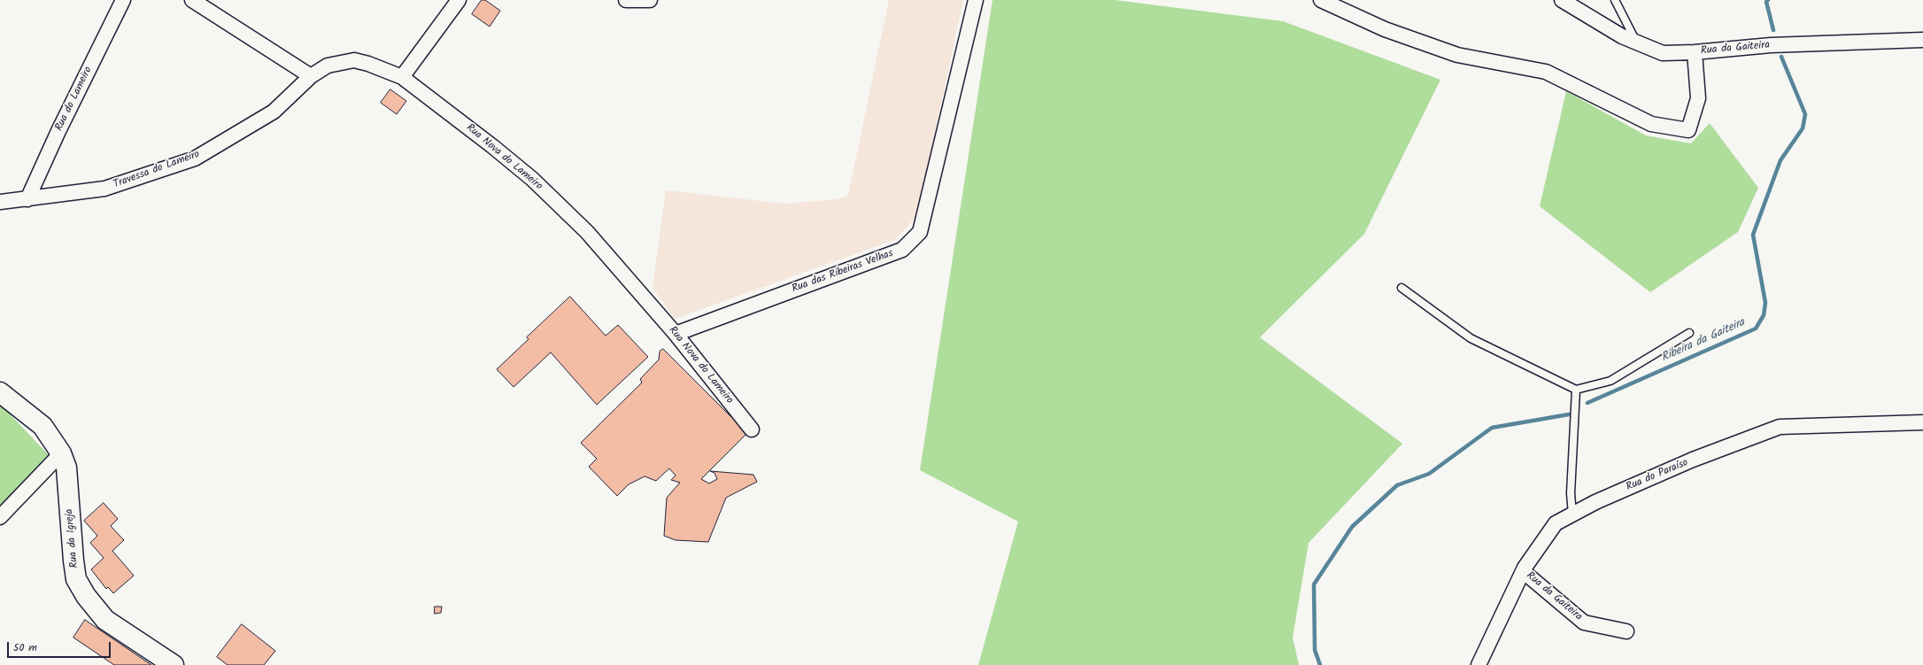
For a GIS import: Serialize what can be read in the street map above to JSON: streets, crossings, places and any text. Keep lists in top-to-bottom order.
{
  "streets": {
    "main road": ["Rua da Igreja"],
    "street": [
      "Rua da Gaiteira",
      "Rua do Lameiro",
      "Rua Nova do Lameiro",
      "Travessa do Lameiro",
      "Rua das Ribeiras Velhas",
      "Rua do Paraíso"
    ]
  },
  "crossings": [
    ["Rua da Gaiteira", "Rua do Paraíso"],
    ["Rua do Lameiro", "Travessa do Lameiro"],
    ["Rua Nova do Lameiro", "Travessa do Lameiro"],
    ["Rua Nova do Lameiro", "Rua das Ribeiras Velhas"]
  ],
  "water": ["Ribeira da Gaiteira"],
  "scale_bar": "50 m"
}
